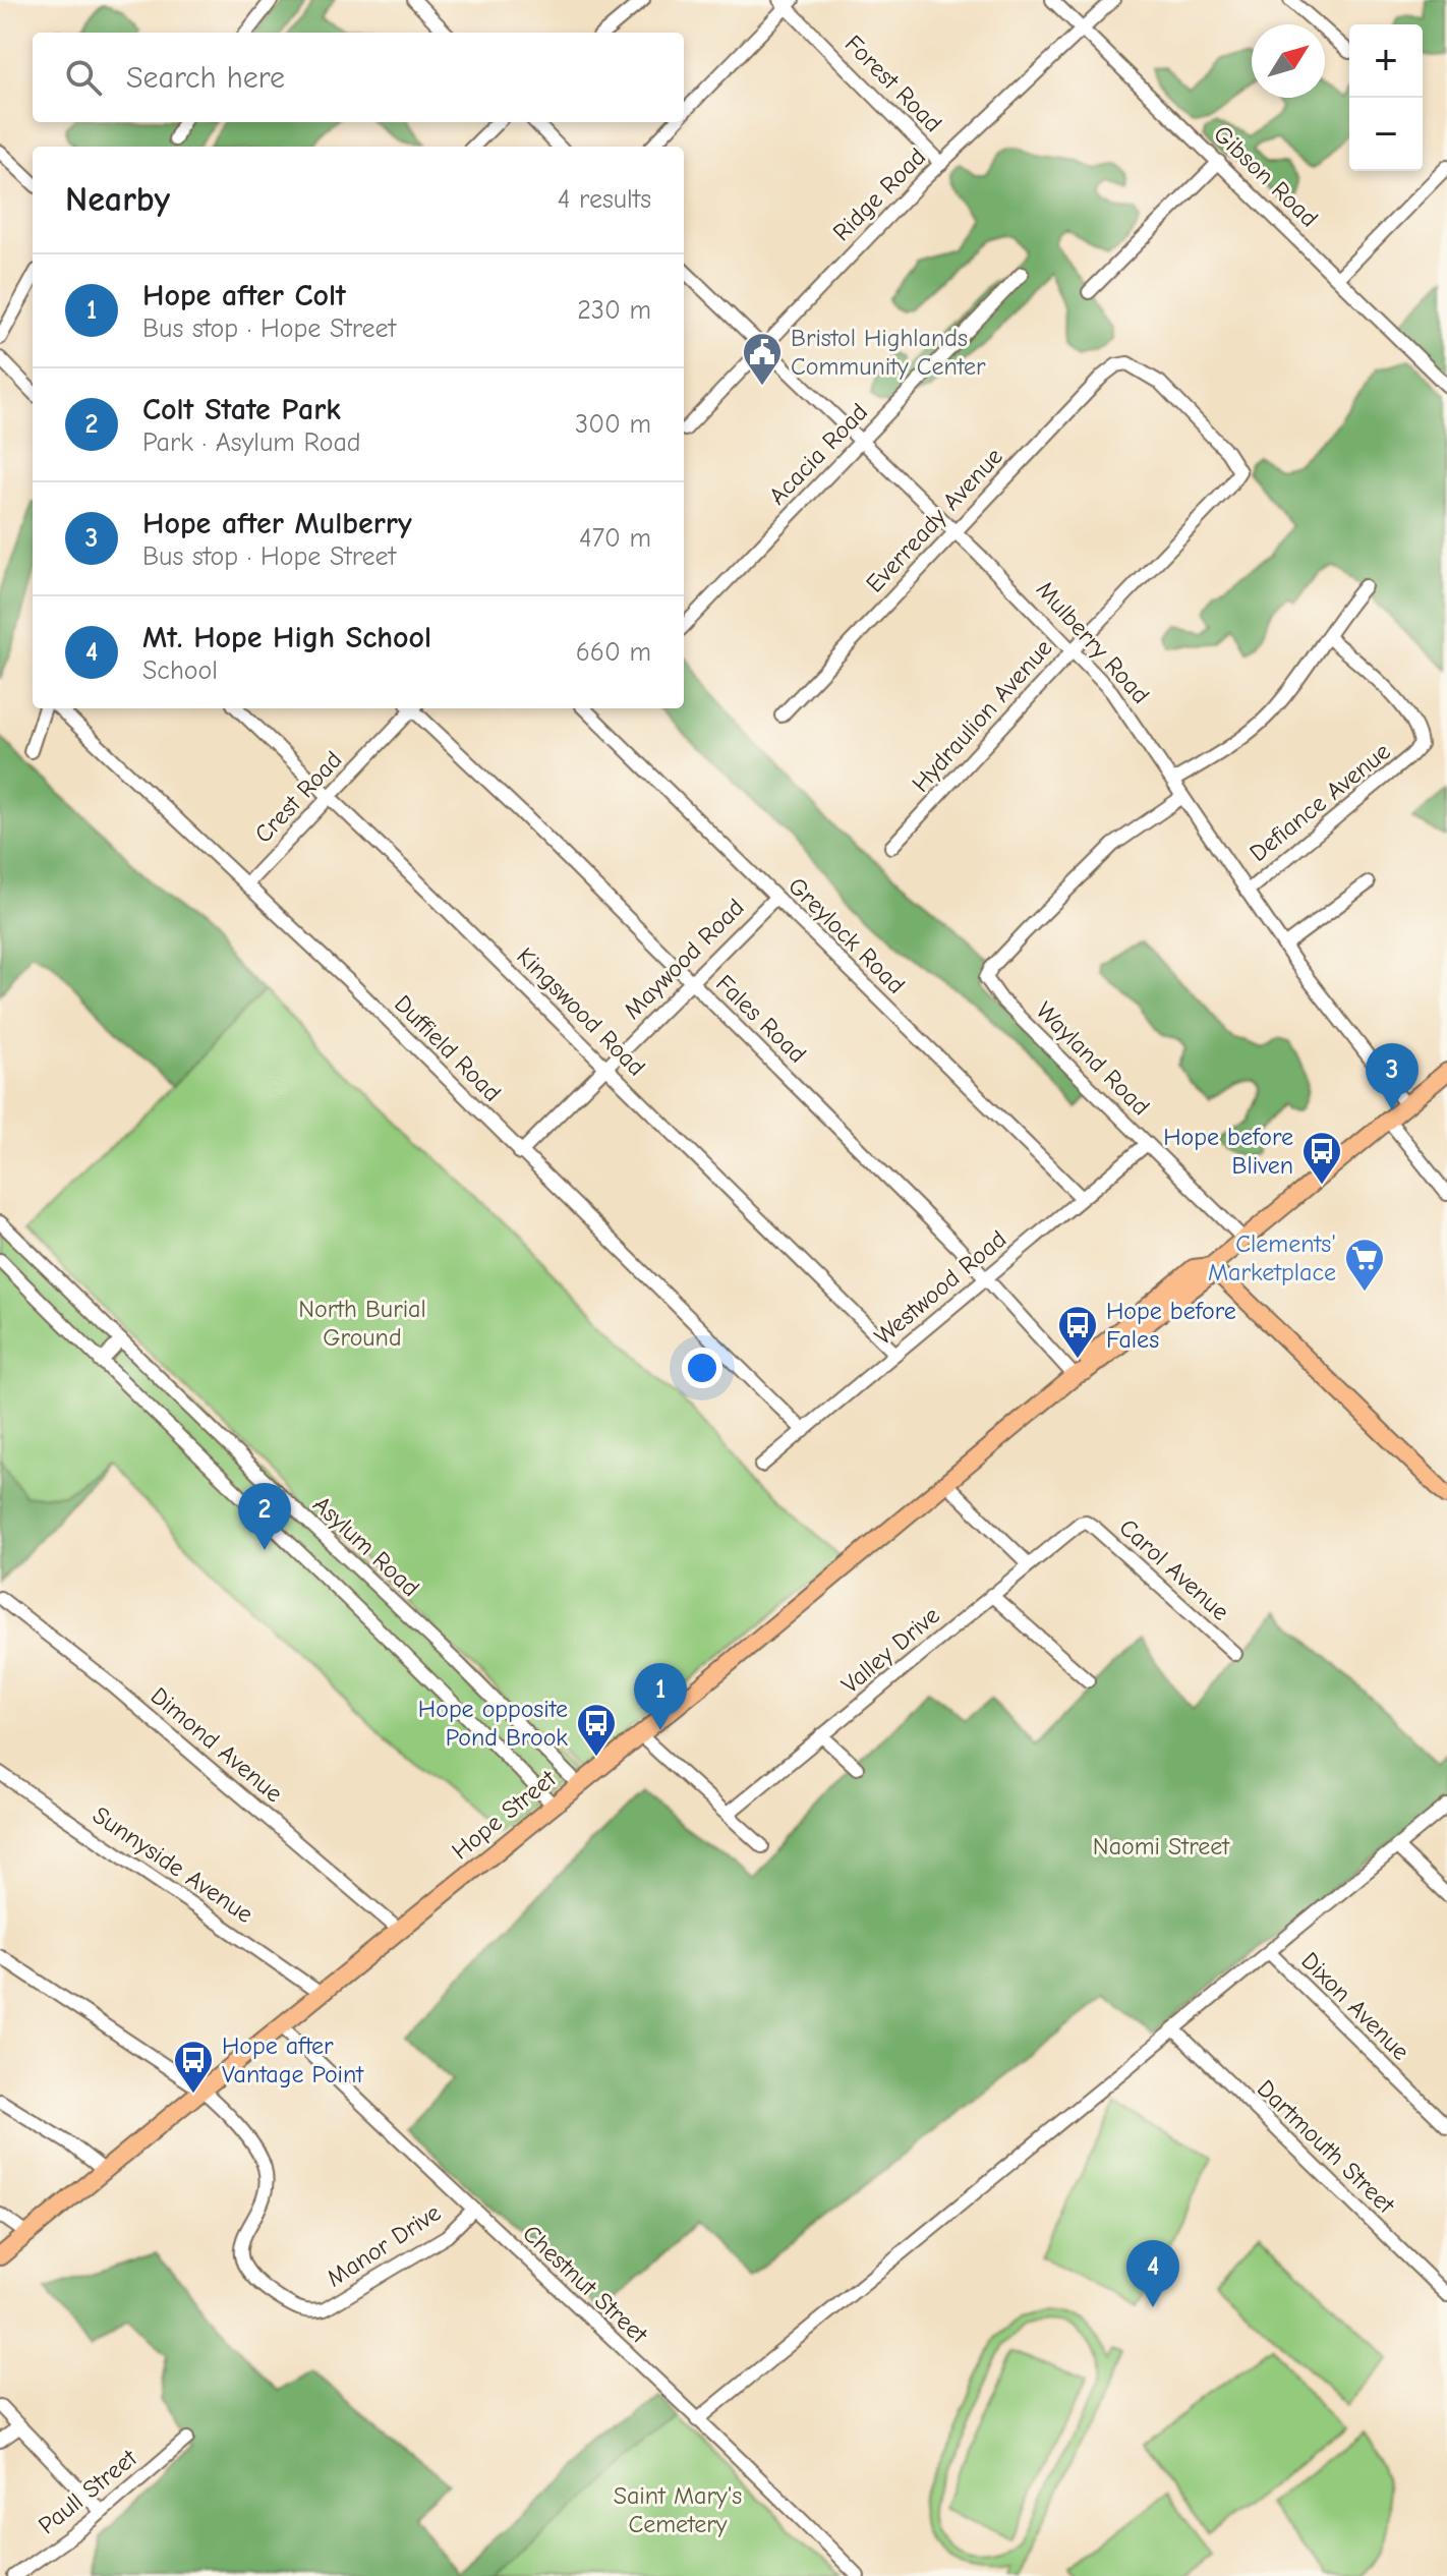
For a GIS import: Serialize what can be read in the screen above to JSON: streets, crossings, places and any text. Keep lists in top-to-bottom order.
{
  "streets": {
    "main road": ["Hope Street"],
    "street": [
      "Forest Road",
      "Gibson Road",
      "Ridge Road",
      "Acacia Road",
      "Everready Avenue",
      "Mulberry Road",
      "Hydraulion Avenue",
      "Crest Road",
      "Defiance Avenue",
      "Greylock Road",
      "Maywood Road",
      "Kingswood Road",
      "Fales Road",
      "Duffield Road",
      "Wayland Road",
      "Westwood Road",
      "Asylum Road",
      "Carol Avenue",
      "Valley Drive",
      "Dimond Avenue",
      "Sunnyside Avenue",
      "Dixon Avenue",
      "Dartmouth Street",
      "Manor Drive",
      "Chestnut Street",
      "Paull Street"
    ]
  },
  "crossings": [
    ["Forest Road", "Ridge Road"],
    ["Gibson Road", "Ridge Road"],
    ["Ridge Road", "Mulberry Road"],
    ["Acacia Road", "Mulberry Road"],
    ["Everready Avenue", "Mulberry Road"],
    ["Everready Avenue", "Hydraulion Avenue"],
    ["Mulberry Road", "Hydraulion Avenue"],
    ["Mulberry Road", "Defiance Avenue"],
    ["Mulberry Road", "Wayland Road"],
    ["Mulberry Road", "Hope Street"],
    ["Crest Road", "Kingswood Road"],
    ["Crest Road", "Duffield Road"],
    ["Greylock Road", "Maywood Road"],
    ["Greylock Road", "Westwood Road"],
    ["Maywood Road", "Kingswood Road"],
    ["Maywood Road", "Fales Road"],
    ["Maywood Road", "Duffield Road"],
    ["Kingswood Road", "Westwood Road"],
    ["Fales Road", "Westwood Road"],
    ["Fales Road", "Hope Street"],
    ["Duffield Road", "Westwood Road"],
    ["Wayland Road", "Westwood Road"],
    ["Wayland Road", "Hope Street"],
    ["Asylum Road", "Hope Street"],
    ["Carol Avenue", "Valley Drive"],
    ["Dimond Avenue", "Hope Street"],
    ["Hope Street", "Sunnyside Avenue"],
    ["Hope Street", "Manor Drive"],
    ["Hope Street", "Chestnut Street"],
    ["Manor Drive", "Chestnut Street"]
  ],
  "parks": ["North Burial Ground", "Naomi Street", "Saint Mary's Cemetery"],
  "places": {
    "public building": ["Bristol Highlands Community Center"],
    "bus stop": [
      "Hope before Bliven",
      "Hope before Fales",
      "Hope opposite Pond Brook",
      "Hope after Vantage Point"
    ],
    "supermarket": ["Clements' Marketplace"]
  },
  "north": "top right",
  "page": {
    "map_buttons": ["+", "−"],
    "search": "Search here",
    "heading": ["Nearby", "4 results"],
    "list": [
      {
        "mark": "1",
        "name": "Hope after Colt",
        "note": "Bus stop · Hope Street",
        "value": "230 m"
      },
      {
        "mark": "2",
        "name": "Colt State Park",
        "note": "Park · Asylum Road",
        "value": "300 m"
      },
      {
        "mark": "3",
        "name": "Hope after Mulberry",
        "note": "Bus stop · Hope Street",
        "value": "470 m"
      },
      {
        "mark": "4",
        "name": "Mt. Hope High School",
        "note": "School",
        "value": "660 m"
      }
    ],
    "pins": [
      "3",
      "2",
      "1",
      "4"
    ]
  }
}
